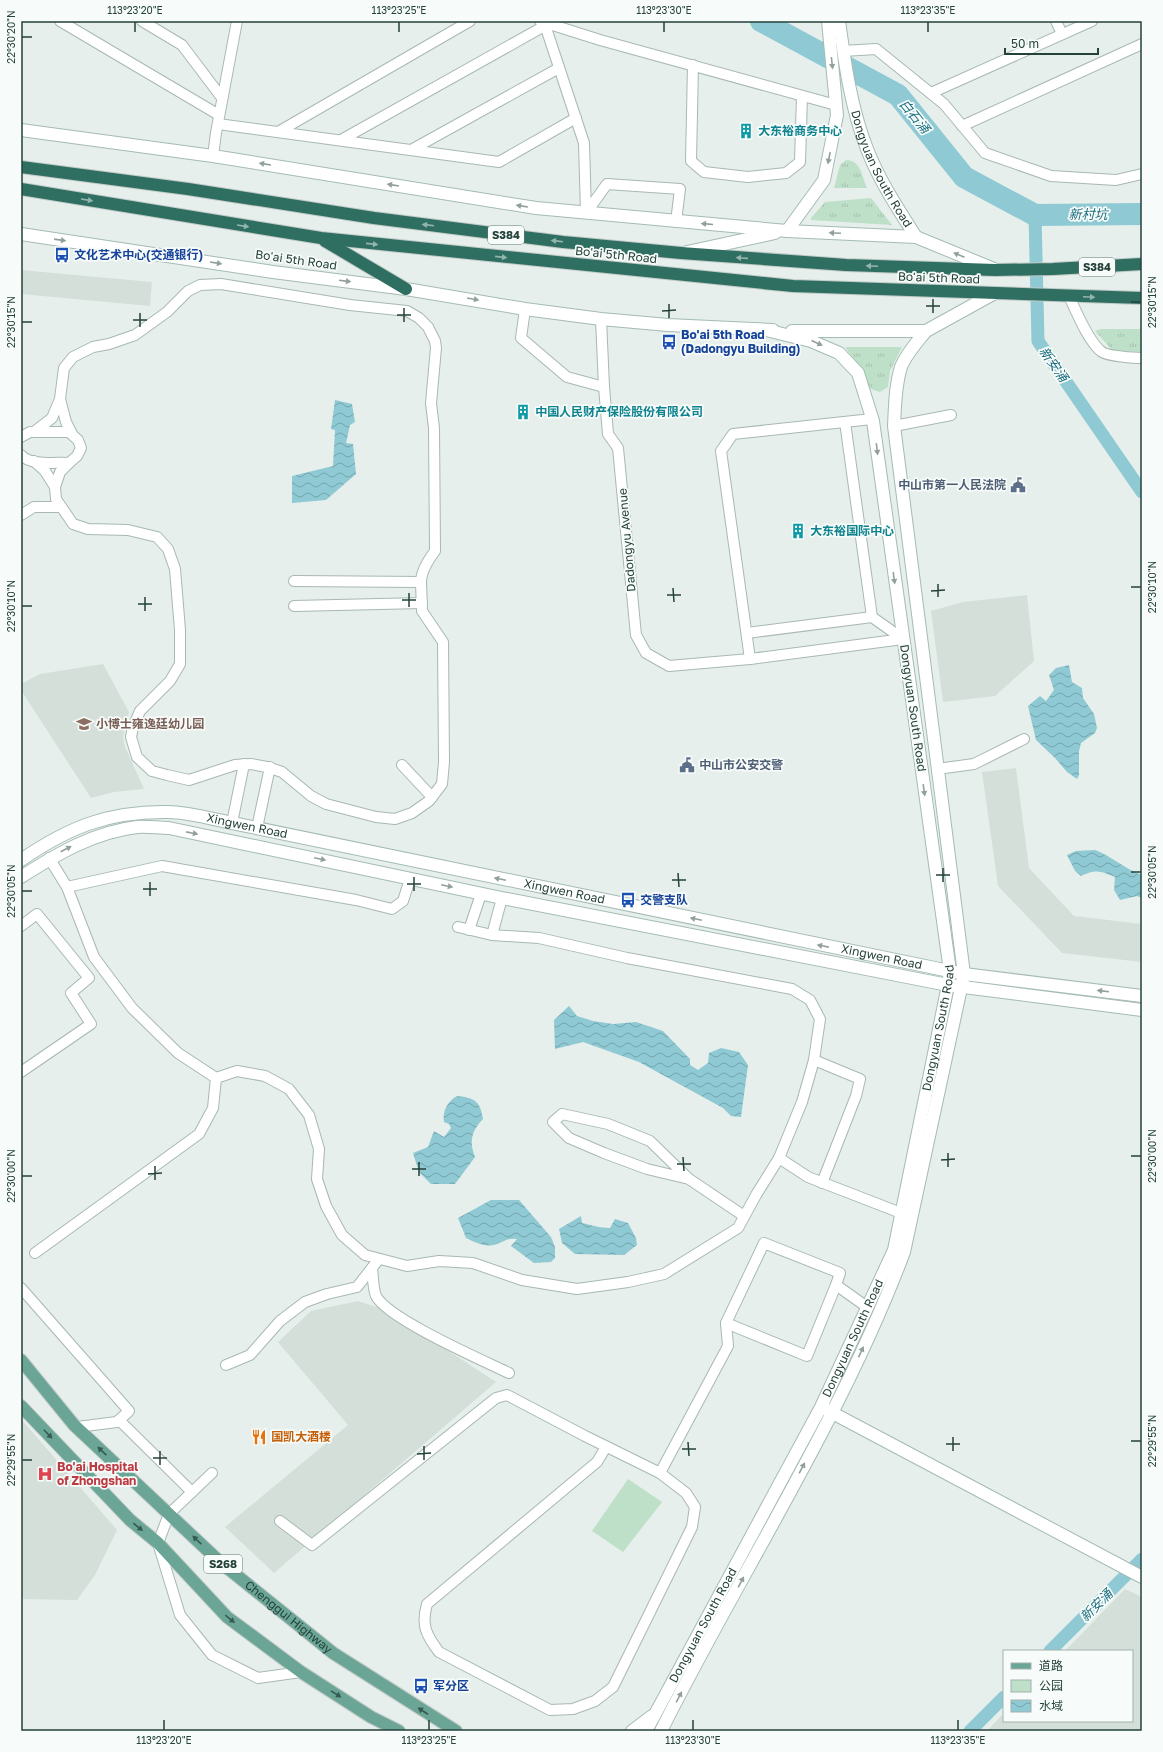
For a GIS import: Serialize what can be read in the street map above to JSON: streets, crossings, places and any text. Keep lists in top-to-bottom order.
{
  "streets": {
    "highway": ["S384", "Bo'ai 5th Road"],
    "main road": ["S268", "Chenggui Highway"],
    "street": ["Dongyuan South Road", "Dadongyu Avenue", "Xingwen Road"]
  },
  "crossings": [
    ["Dongyuan South Road", "Bo'ai 5th Road"],
    ["Dongyuan South Road", "Dadongyu Avenue"],
    ["Dongyuan South Road", "Xingwen Road"],
    ["S384", "Bo'ai 5th Road"],
    ["Bo'ai 5th Road", "Dadongyu Avenue"]
  ],
  "water": ["白石涌", "新村坑", "新安涌"],
  "places": {
    "building": ["大东裕商务中心", "中国人民财产保险股份有限公司", "大东裕国际中心"],
    "bus stop": [
      "文化艺术中心(交通银行)",
      "Bo'ai 5th Road (Dadongyu Building)",
      "交警支队",
      "军分区"
    ],
    "public building": ["中山市第一人民法院", "中山市公安交警"],
    "school or university": ["小博士雍逸廷幼儿园"],
    "restaurant": ["国凯大酒楼"],
    "hospital": ["Bo'ai Hospital of Zhongshan"]
  },
  "legend": ["道路", "公园", "水域"],
  "scale_bar": "50 m",
  "coordinates": [
    "113°23'20\"E",
    "113°23'25\"E",
    "113°23'30\"E",
    "113°23'35\"E",
    "22°30'20\"N",
    "22°30'15\"N",
    "22°30'10\"N",
    "22°30'05\"N",
    "22°30'00\"N",
    "22°29'55\"N"
  ]
}
